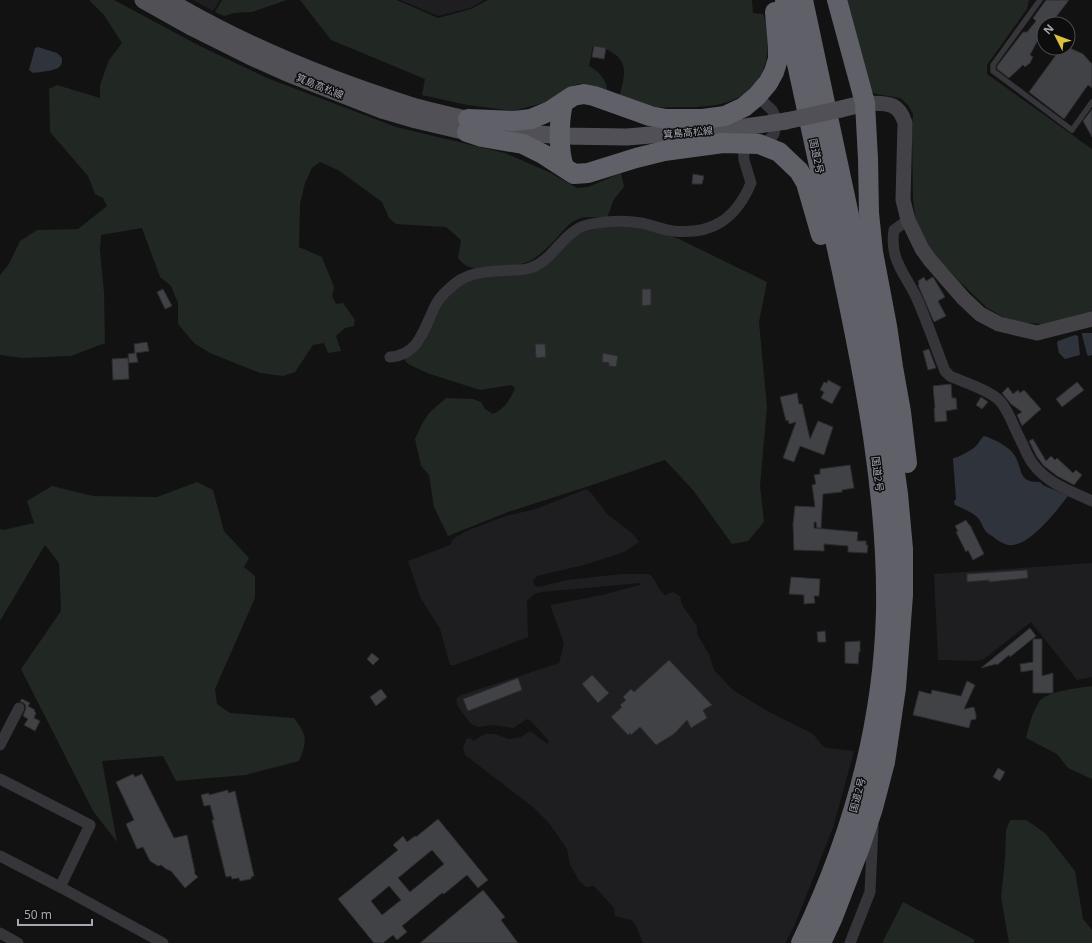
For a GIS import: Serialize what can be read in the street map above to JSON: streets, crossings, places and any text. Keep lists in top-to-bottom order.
{
  "streets": {
    "highway": ["国道2号"],
    "main road": ["箕島高松線"]
  },
  "scale_bar": "50 m",
  "north": "top left"
}
